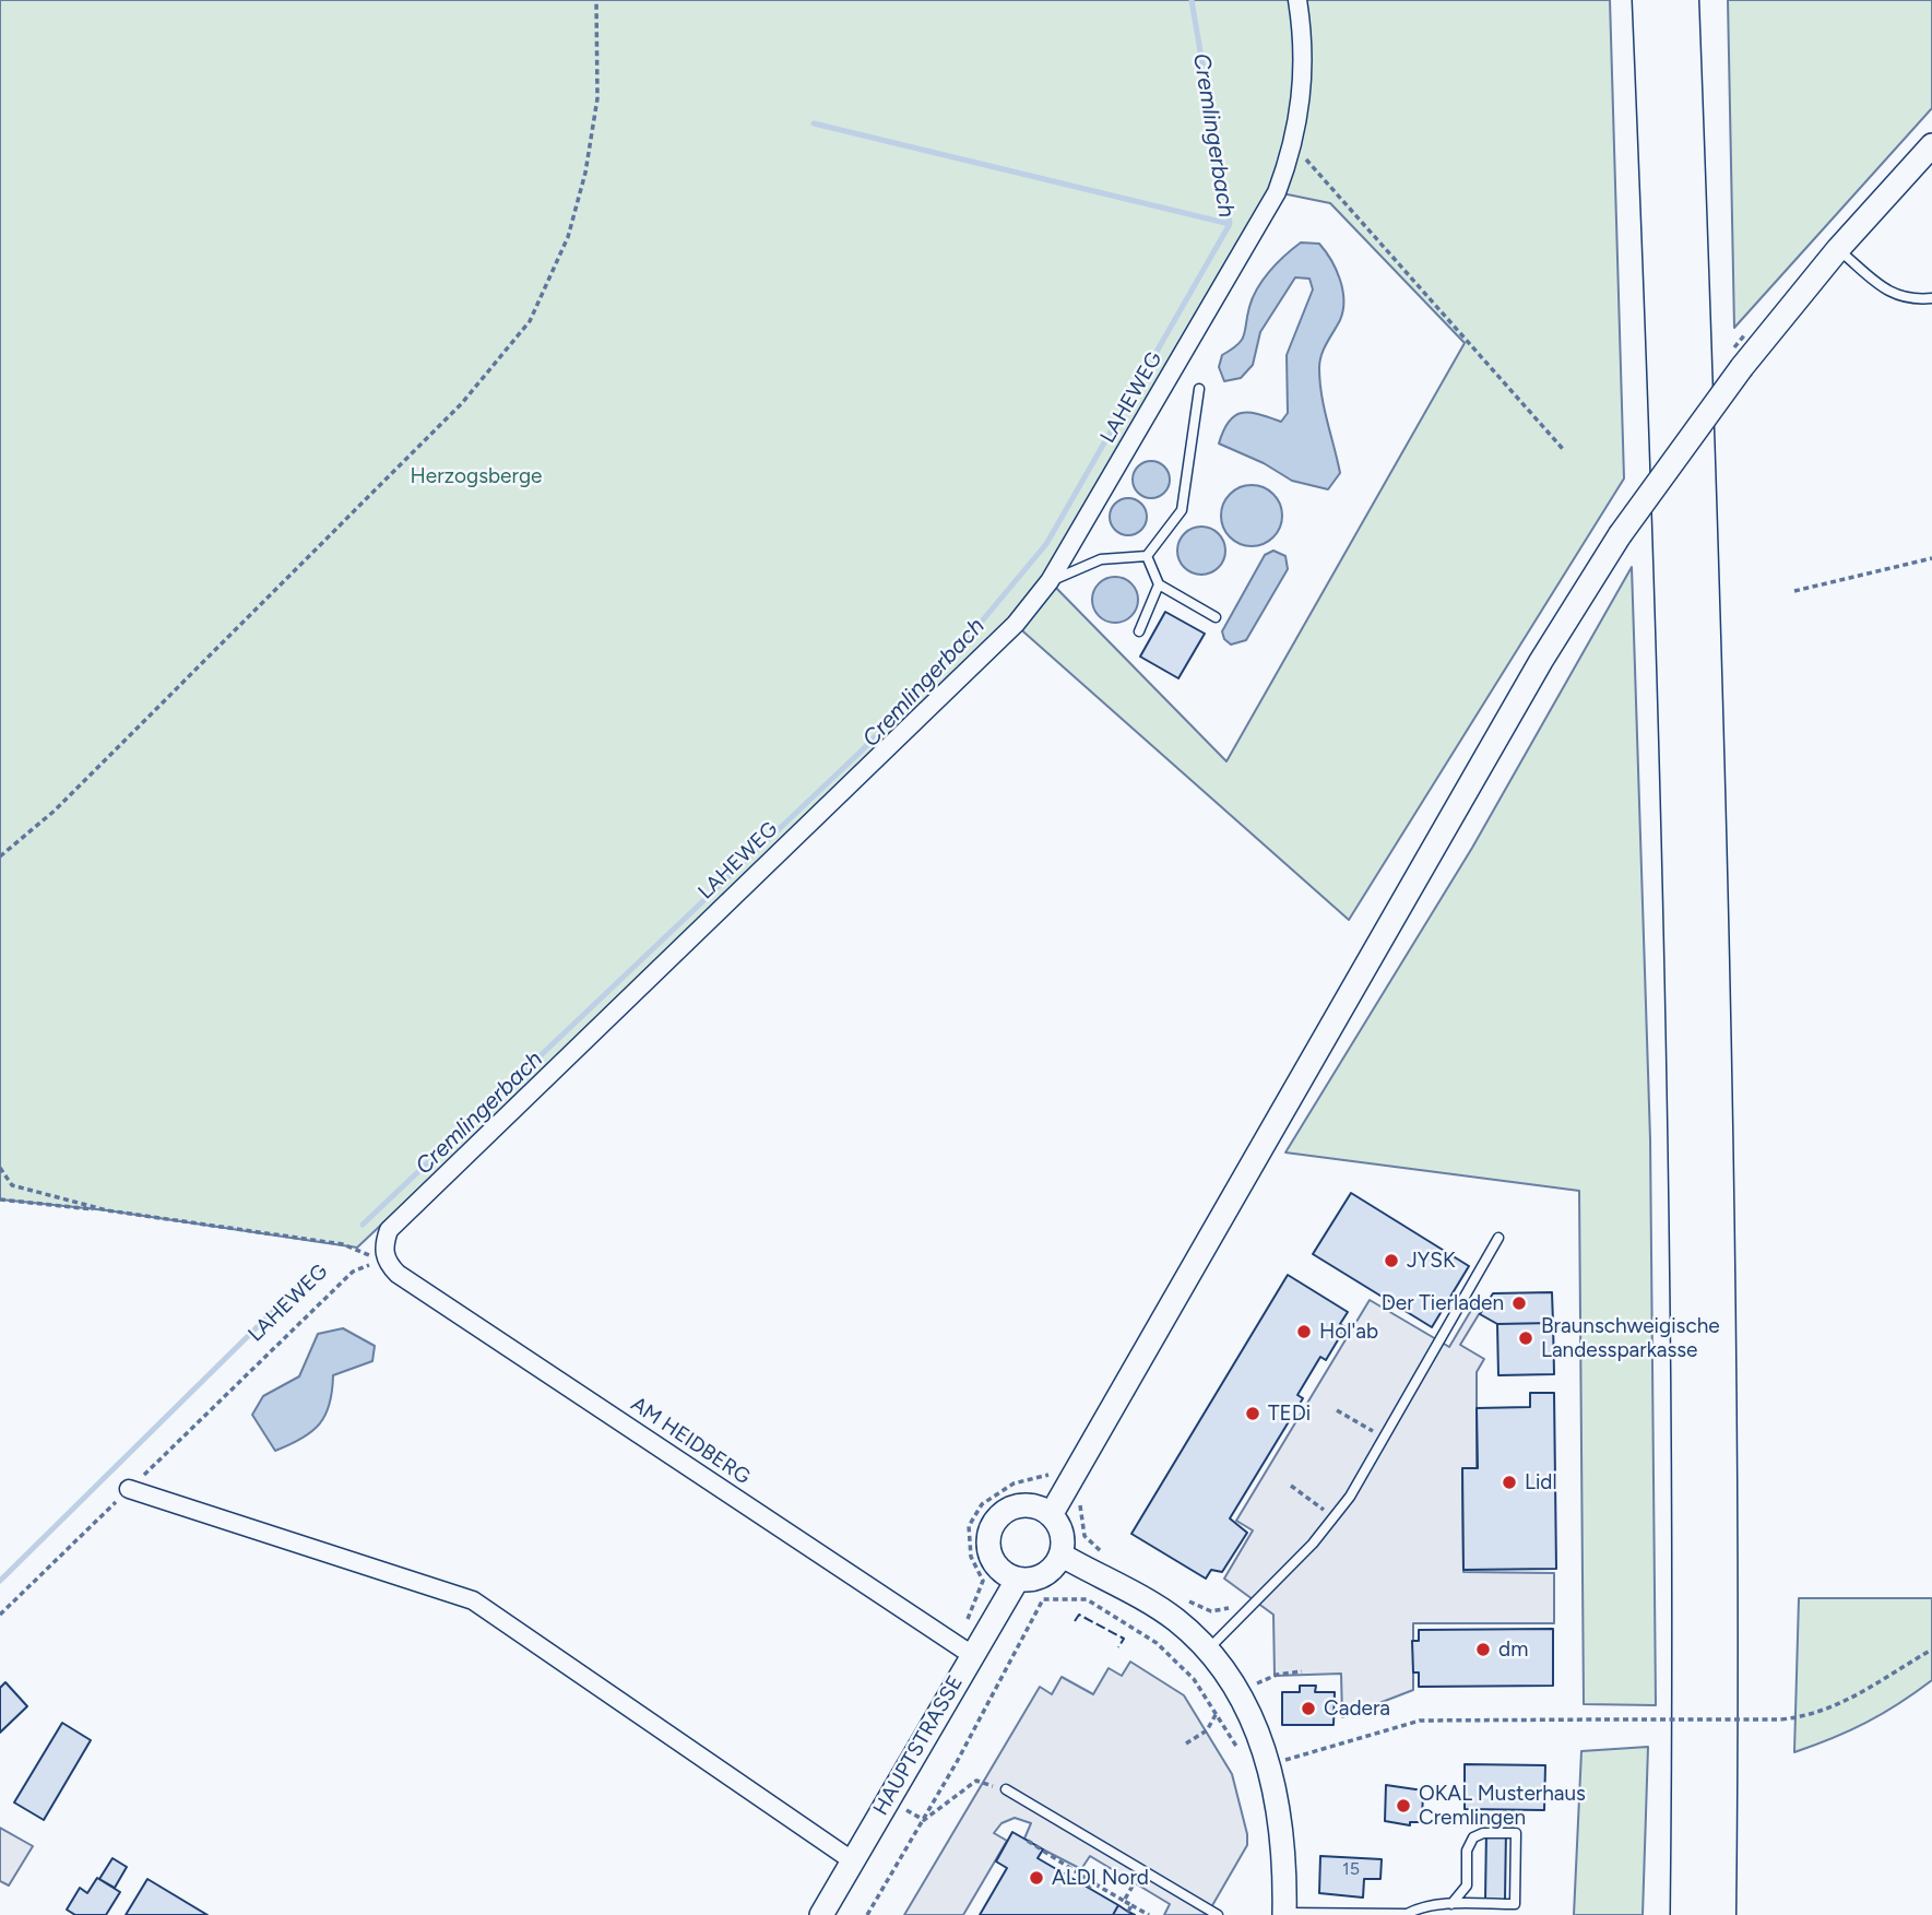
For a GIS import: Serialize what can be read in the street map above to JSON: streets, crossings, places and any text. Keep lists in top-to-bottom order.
{
  "streets": {
    "street": ["LAHEWEG", "AM HEIDBERG", "HAUPTSTRASSE"]
  },
  "crossings": [
    ["LAHEWEG", "AM HEIDBERG"],
    ["AM HEIDBERG", "HAUPTSTRASSE"]
  ],
  "water": ["Cremlingerbach"],
  "parks": ["Herzogsberge"],
  "places": [
    "JYSK",
    "Der Tierladen",
    "Hol'ab",
    "Braunschweigische Landessparkasse",
    "TEDi",
    "Lidl",
    "dm",
    "Cadera",
    "OKAL Musterhaus Cremlingen",
    "ALDI Nord"
  ],
  "house_numbers": ["15"]
}
